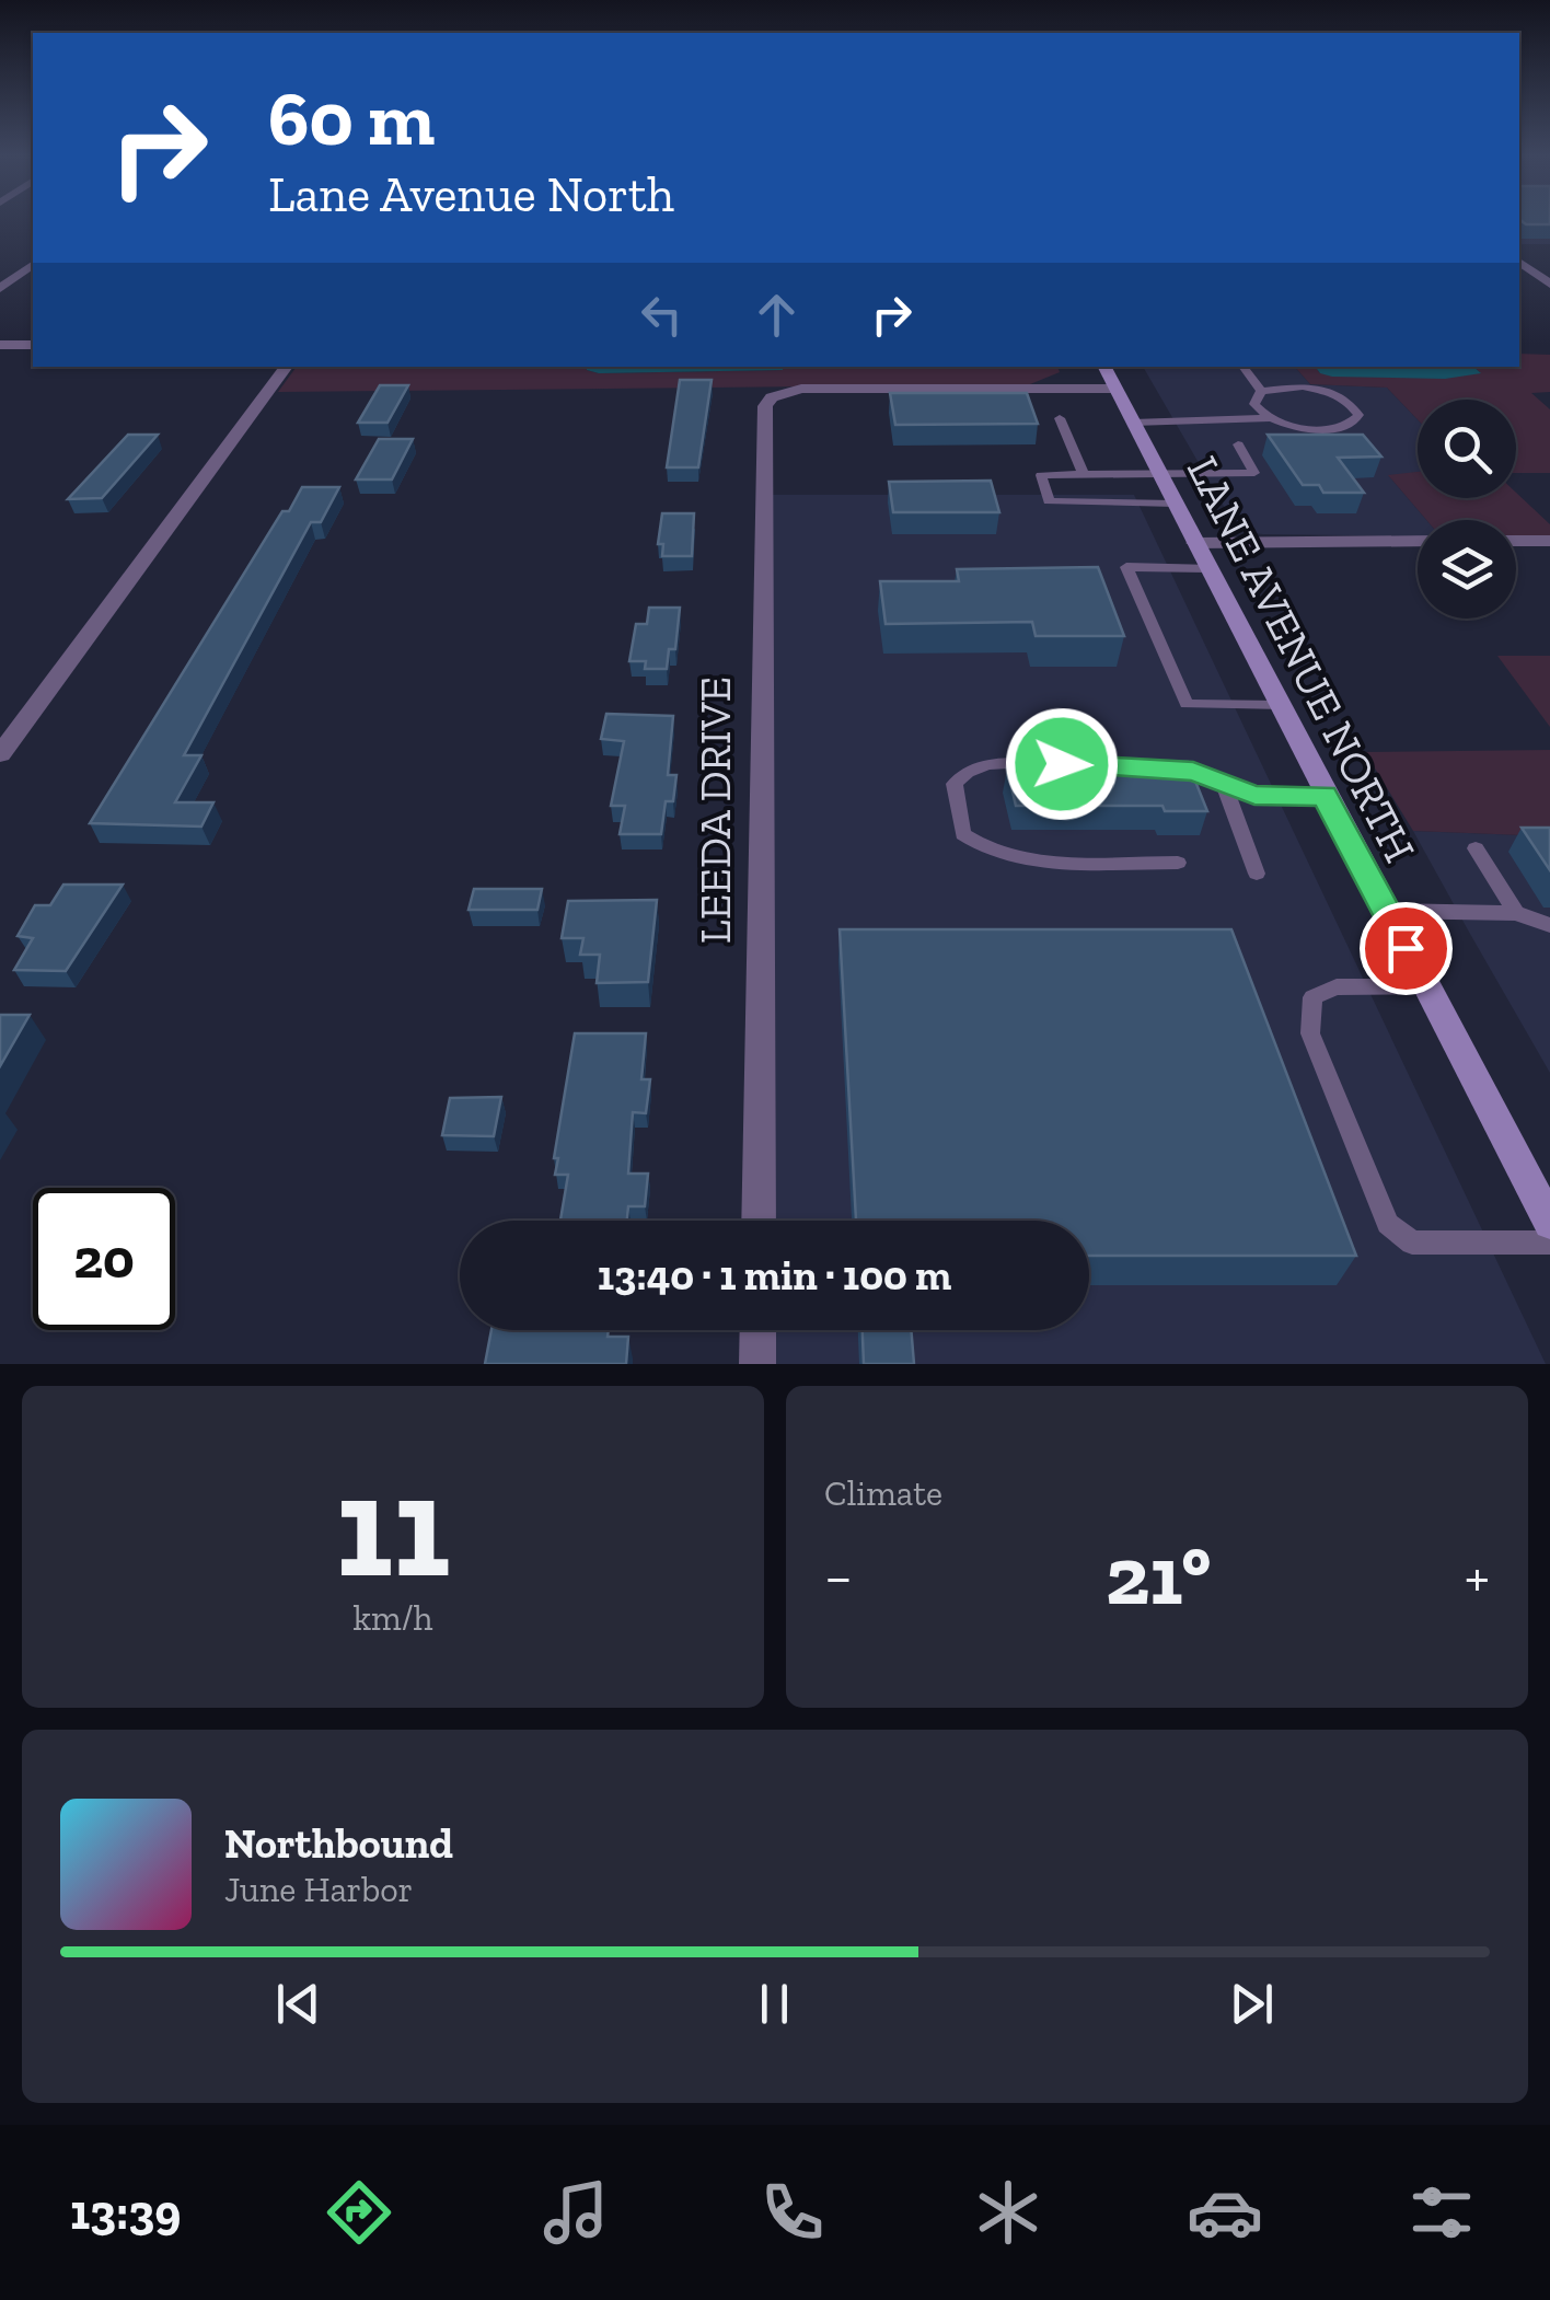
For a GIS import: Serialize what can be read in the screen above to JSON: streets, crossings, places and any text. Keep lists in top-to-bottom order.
{
  "streets": {
    "main road": ["LANE AVENUE NORTH"],
    "street": ["LEEDA DRIVE"]
  },
  "crossings": [
    ["LANE AVENUE NORTH", "LEEDA DRIVE"]
  ],
  "page": {
    "turn": ["60 m", "Lane Avenue North"],
    "limit": "20",
    "trip": "13:40 · 1 min · 100 m",
    "tile": [
      ["11", "km/h"],
      "Climate"
    ],
    "heat": ["−", "21°", "+"],
    "song": ["Northbound", "June Harbor"],
    "tabs": "13:39"
  }
}
